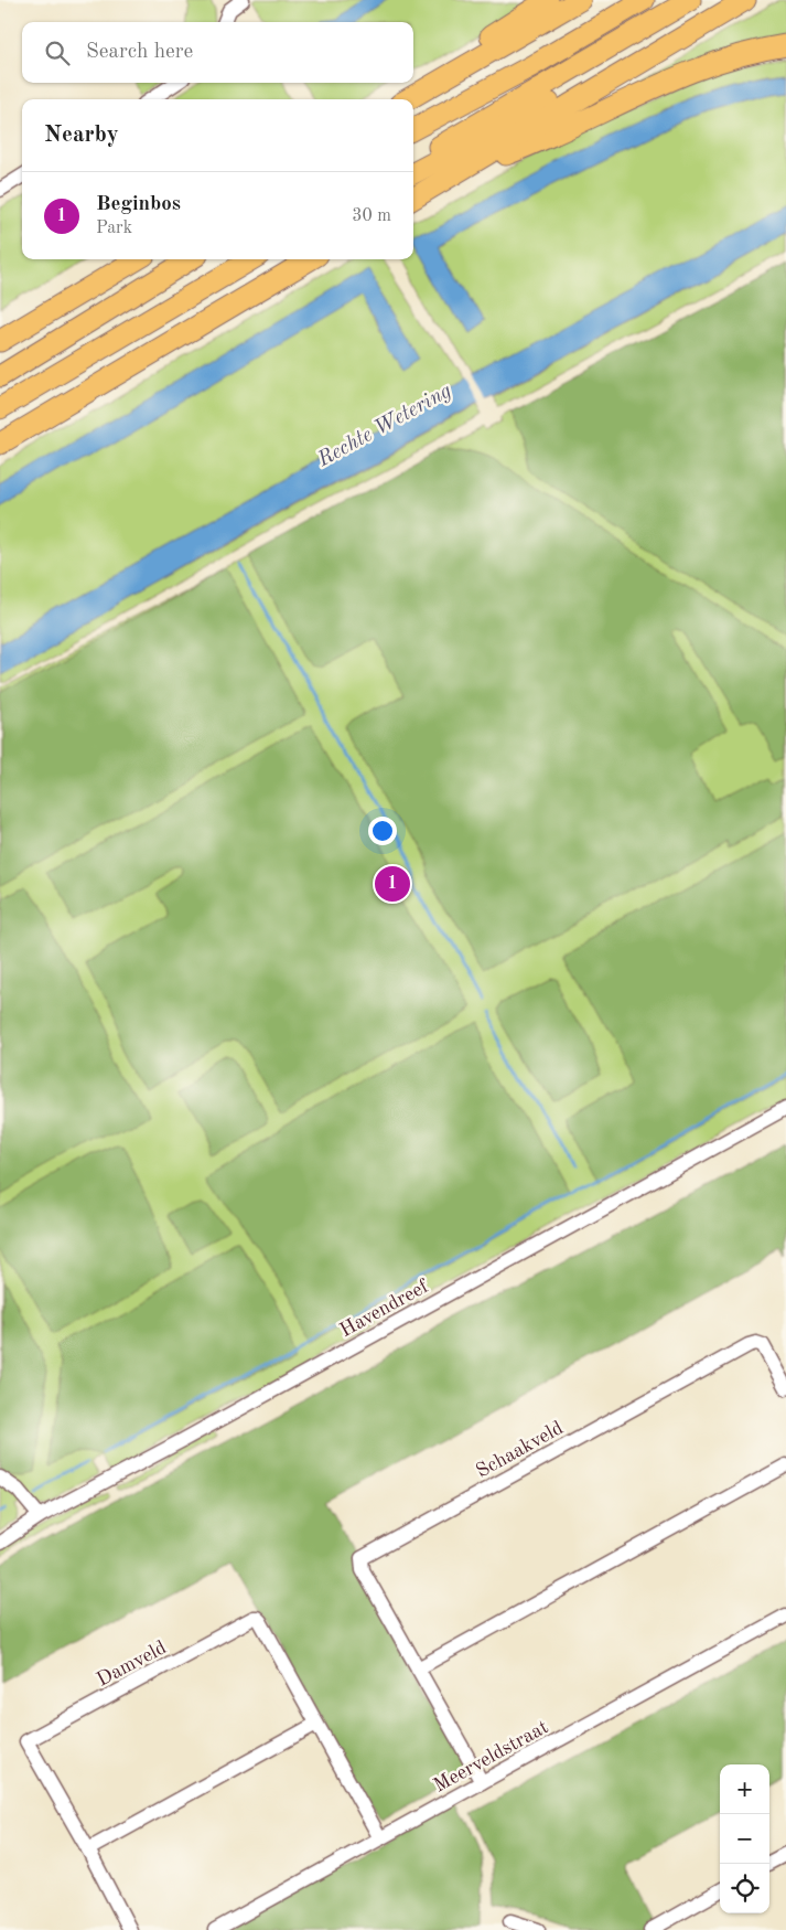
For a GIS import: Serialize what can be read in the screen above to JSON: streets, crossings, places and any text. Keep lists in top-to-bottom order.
{
  "streets": {
    "street": [
      "Havendreef",
      "Schaakveld",
      "Damveld",
      "Meerveldstraat"
    ]
  },
  "crossings": [
    ["Schaakveld", "Meerveldstraat"],
    ["Damveld", "Meerveldstraat"]
  ],
  "water": ["Rechte Wetering"],
  "page": {
    "search": "Search here",
    "heading": "Nearby",
    "list": [
      {
        "mark": "1",
        "name": "Beginbos",
        "note": "Park",
        "value": "30 m"
      }
    ],
    "pins": "1",
    "map_buttons": ["+", "−"]
  }
}
